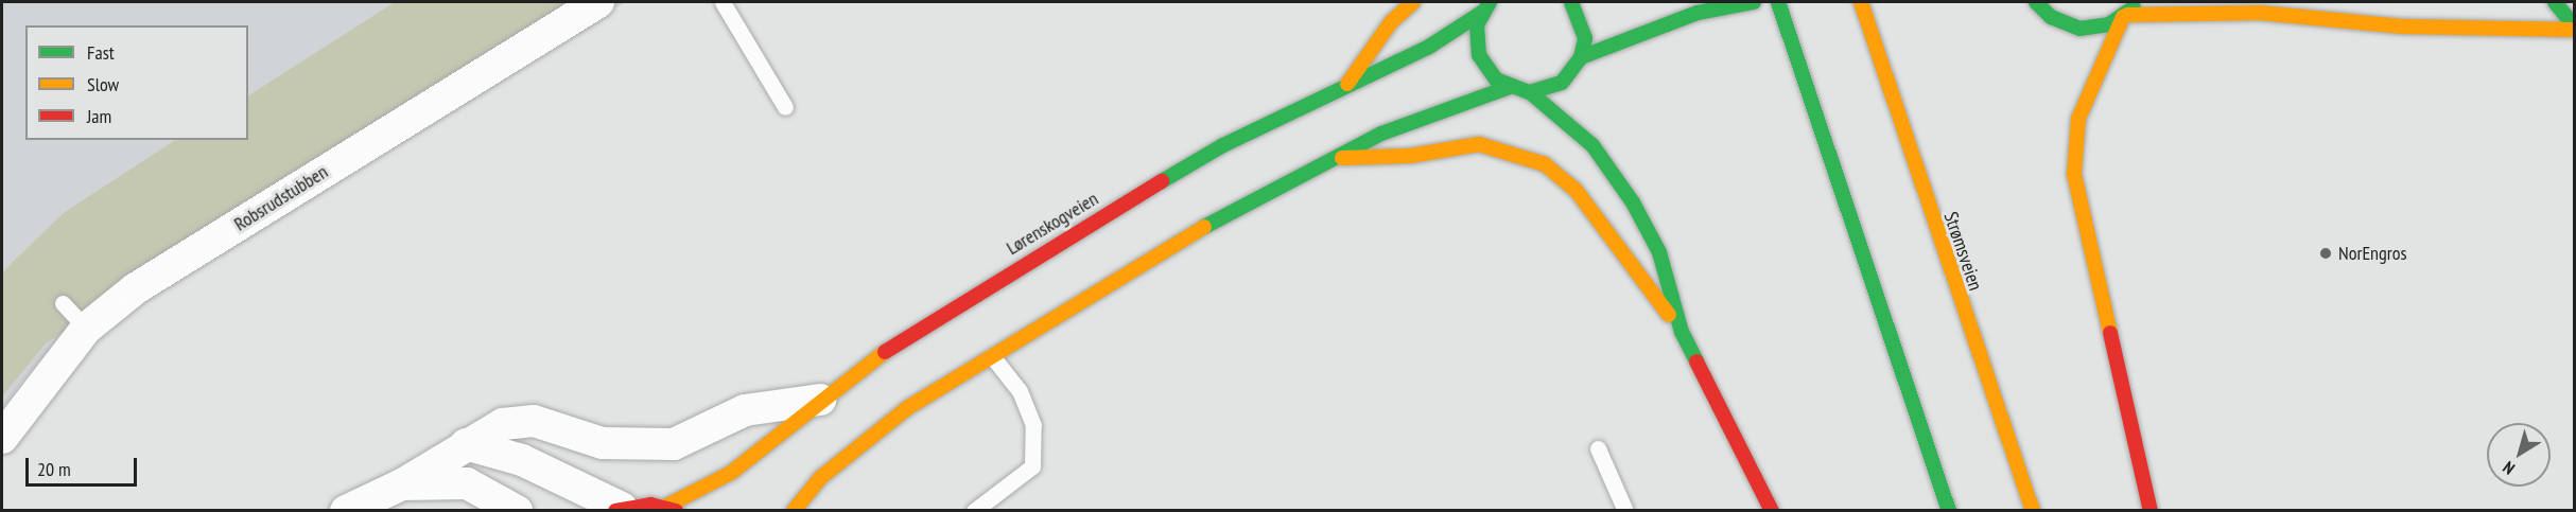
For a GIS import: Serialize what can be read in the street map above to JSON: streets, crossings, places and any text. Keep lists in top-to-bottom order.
{
  "streets": {
    "main road": ["Lørenskogveien", "Strømsveien"],
    "street": ["Robsrudstubben"]
  },
  "places": ["NorEngros"],
  "legend": ["Fast", "Slow", "Jam"],
  "scale_bar": "20 m",
  "north": "bottom left"
}
